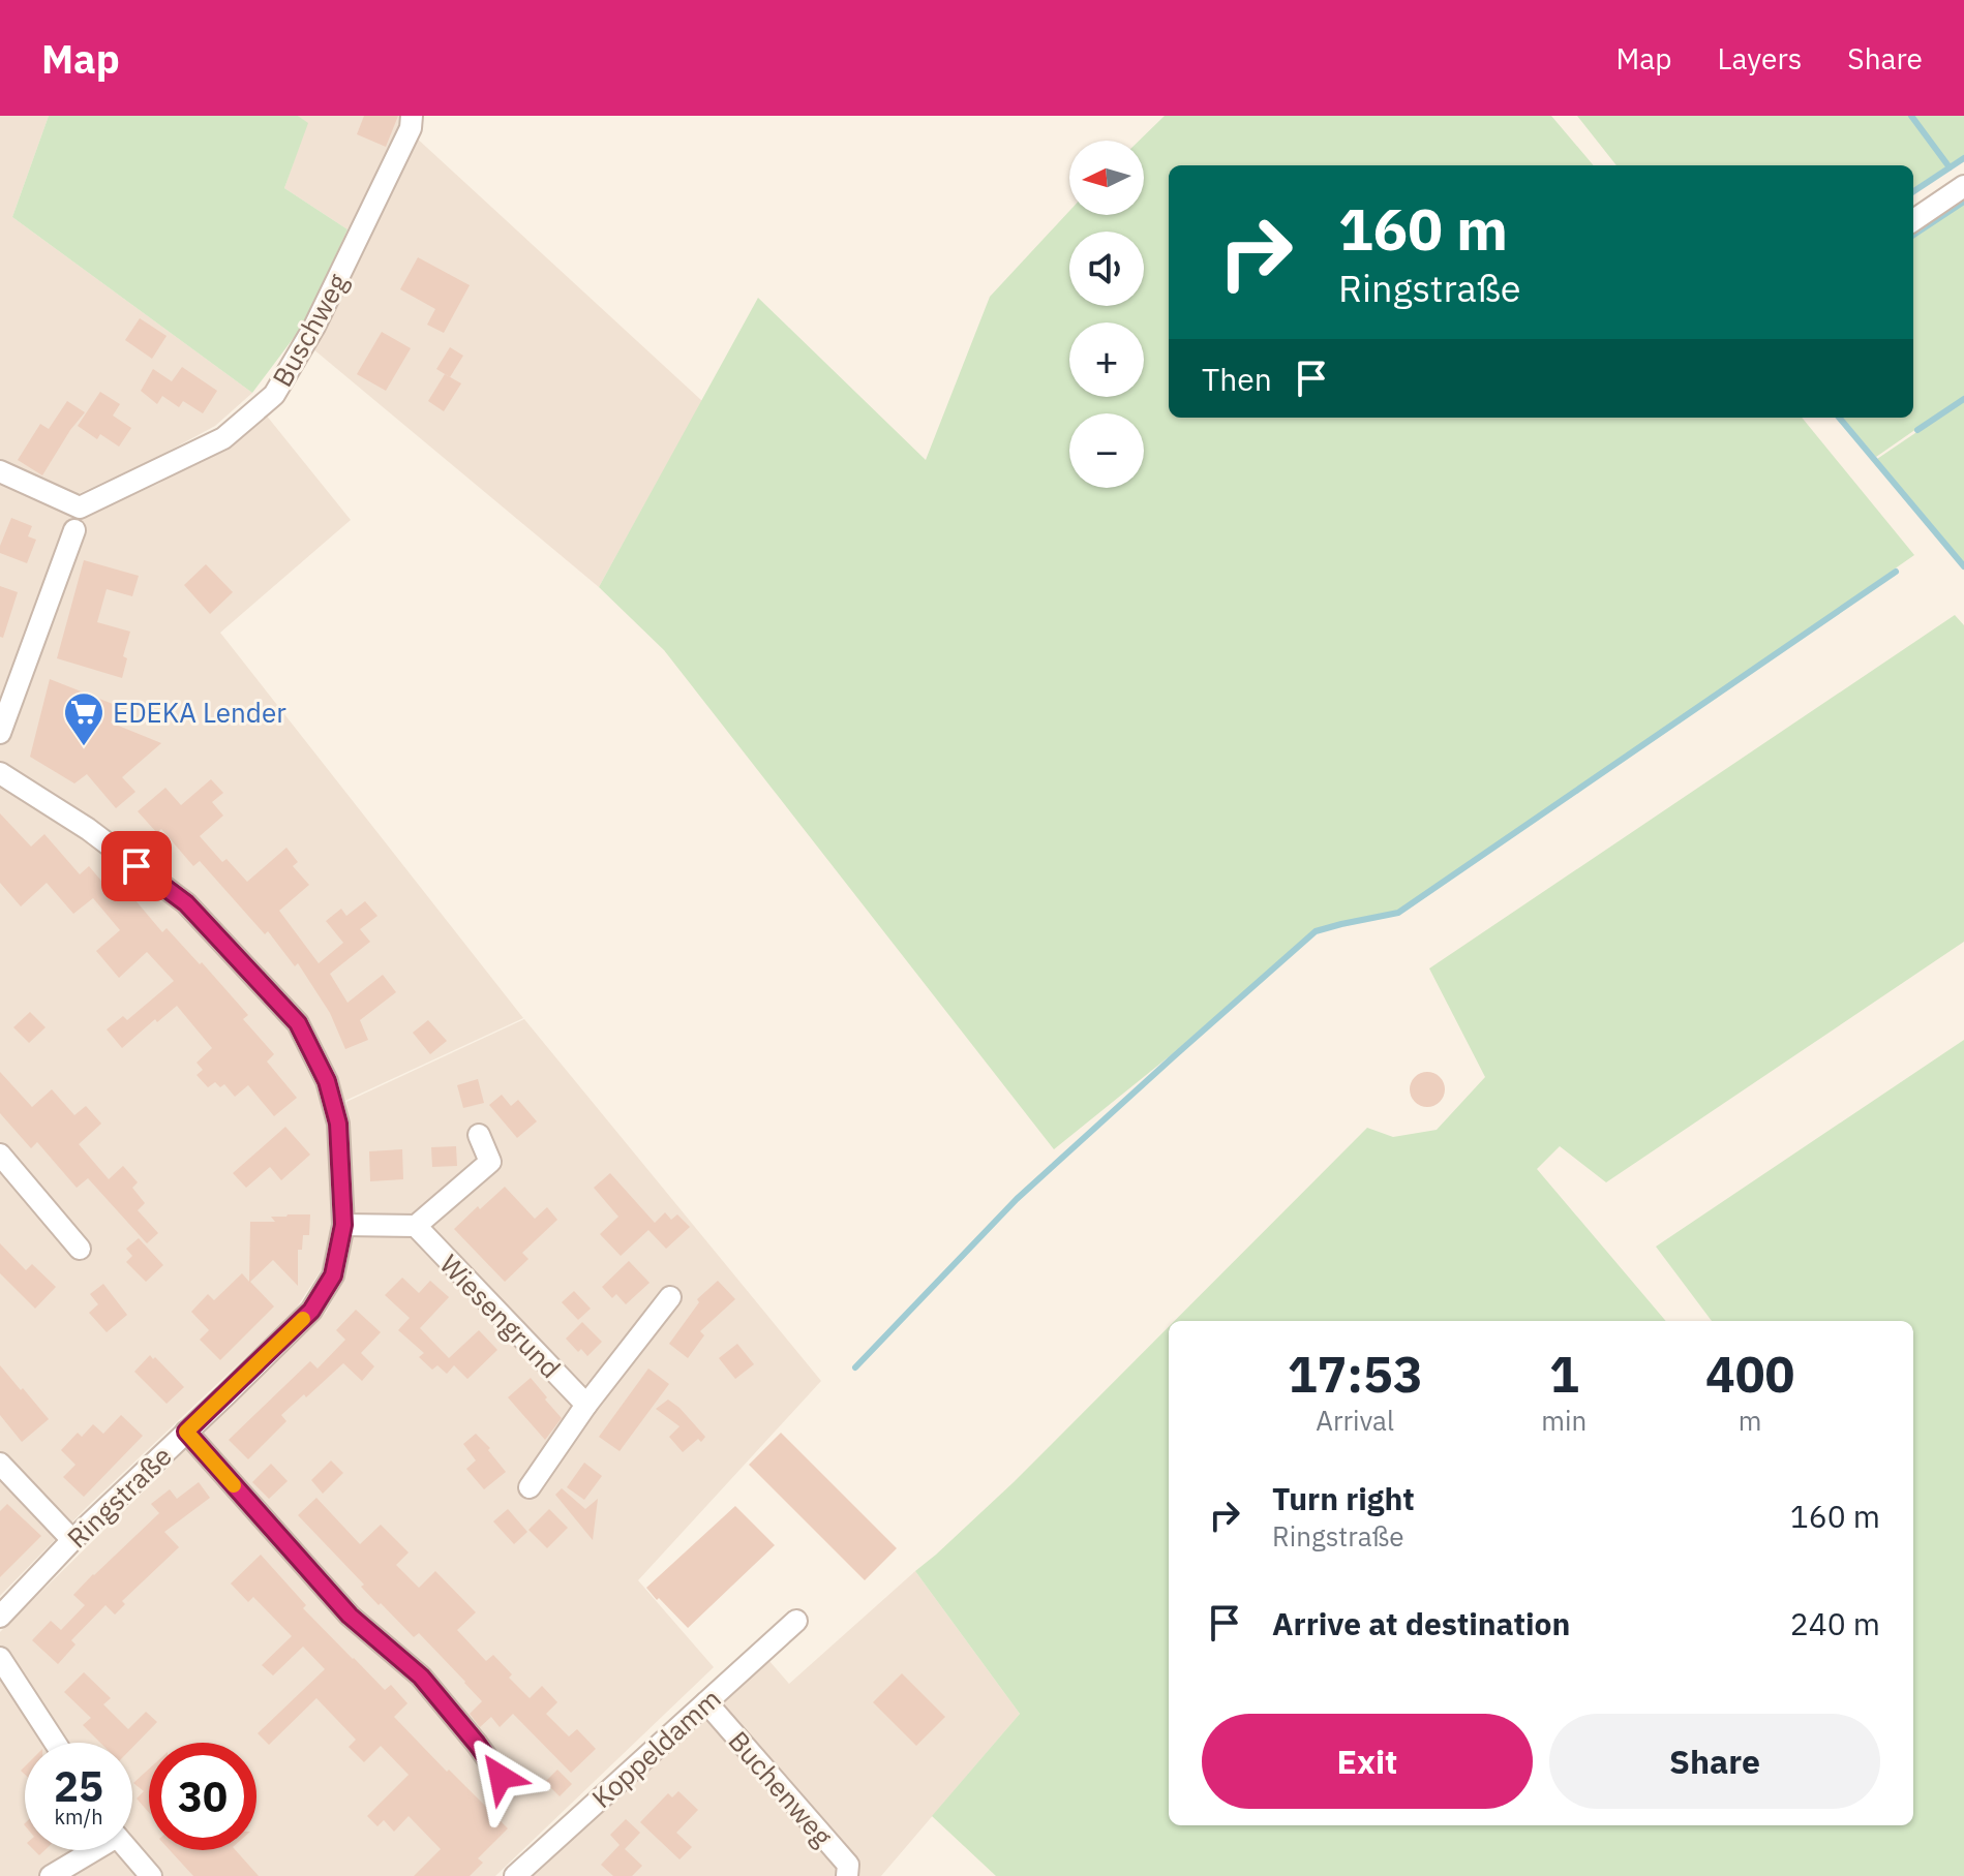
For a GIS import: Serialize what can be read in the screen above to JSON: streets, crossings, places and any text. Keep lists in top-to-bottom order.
{
  "streets": {
    "street": [
      "Buschweg",
      "Wiesengrund",
      "Ringstraße",
      "Koppeldamm",
      "Buchenweg"
    ]
  },
  "crossings": [
    ["Koppeldamm", "Buchenweg"]
  ],
  "places": {
    "supermarket": ["EDEKA Lender"]
  },
  "north": "left",
  "page": {
    "header": "Map",
    "nav": ["Map", "Layers", "Share"],
    "map_buttons": ["+", "−"],
    "turn": ["160 m", "Ringstraße"],
    "then": "Then",
    "eta": [
      "17:53",
      "Arrival",
      "1",
      "min",
      "400",
      "m"
    ],
    "list": [
      {
        "name": "Turn right",
        "note": "Ringstraße",
        "value": "160 m"
      },
      {
        "name": "Arrive at destination",
        "value": "240 m"
      }
    ],
    "buttons": ["Exit", "Share"],
    "speed": "25 km/h",
    "limit": "30"
  }
}
